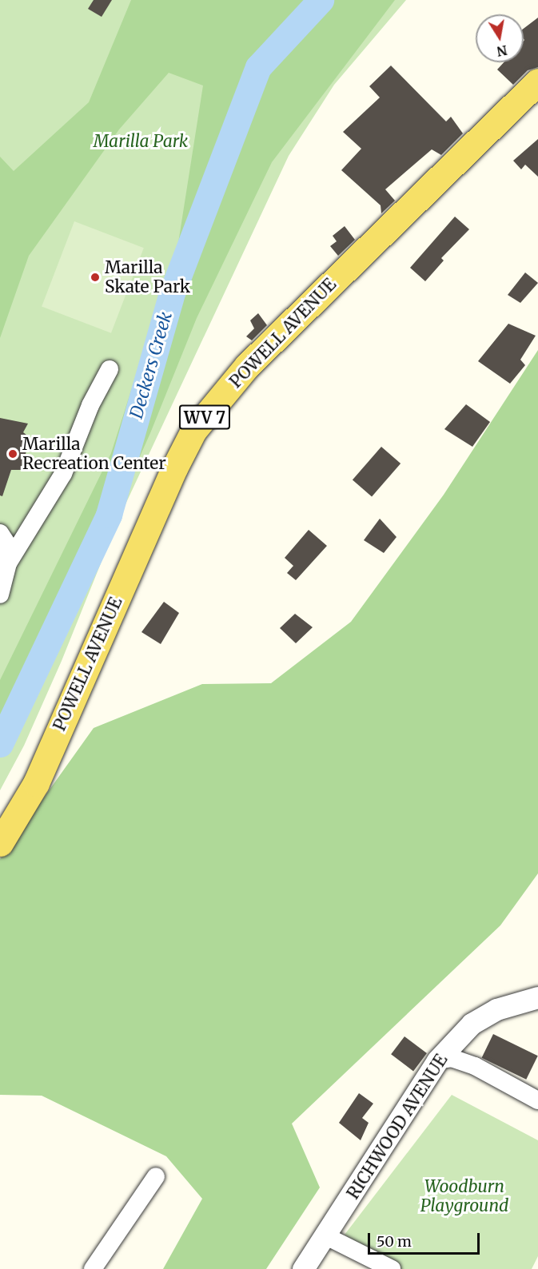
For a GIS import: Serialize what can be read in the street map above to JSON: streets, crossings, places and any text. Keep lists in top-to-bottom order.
{
  "streets": {
    "main road": ["POWELL AVENUE", "WV 7"],
    "street": ["RICHWOOD AVENUE"]
  },
  "water": ["Deckers Creek"],
  "parks": ["Marilla Park", "Woodburn Playground"],
  "places": ["Marilla Skate Park", "Marilla Recreation Center"],
  "scale_bar": "50 m",
  "north": "bottom"
}
